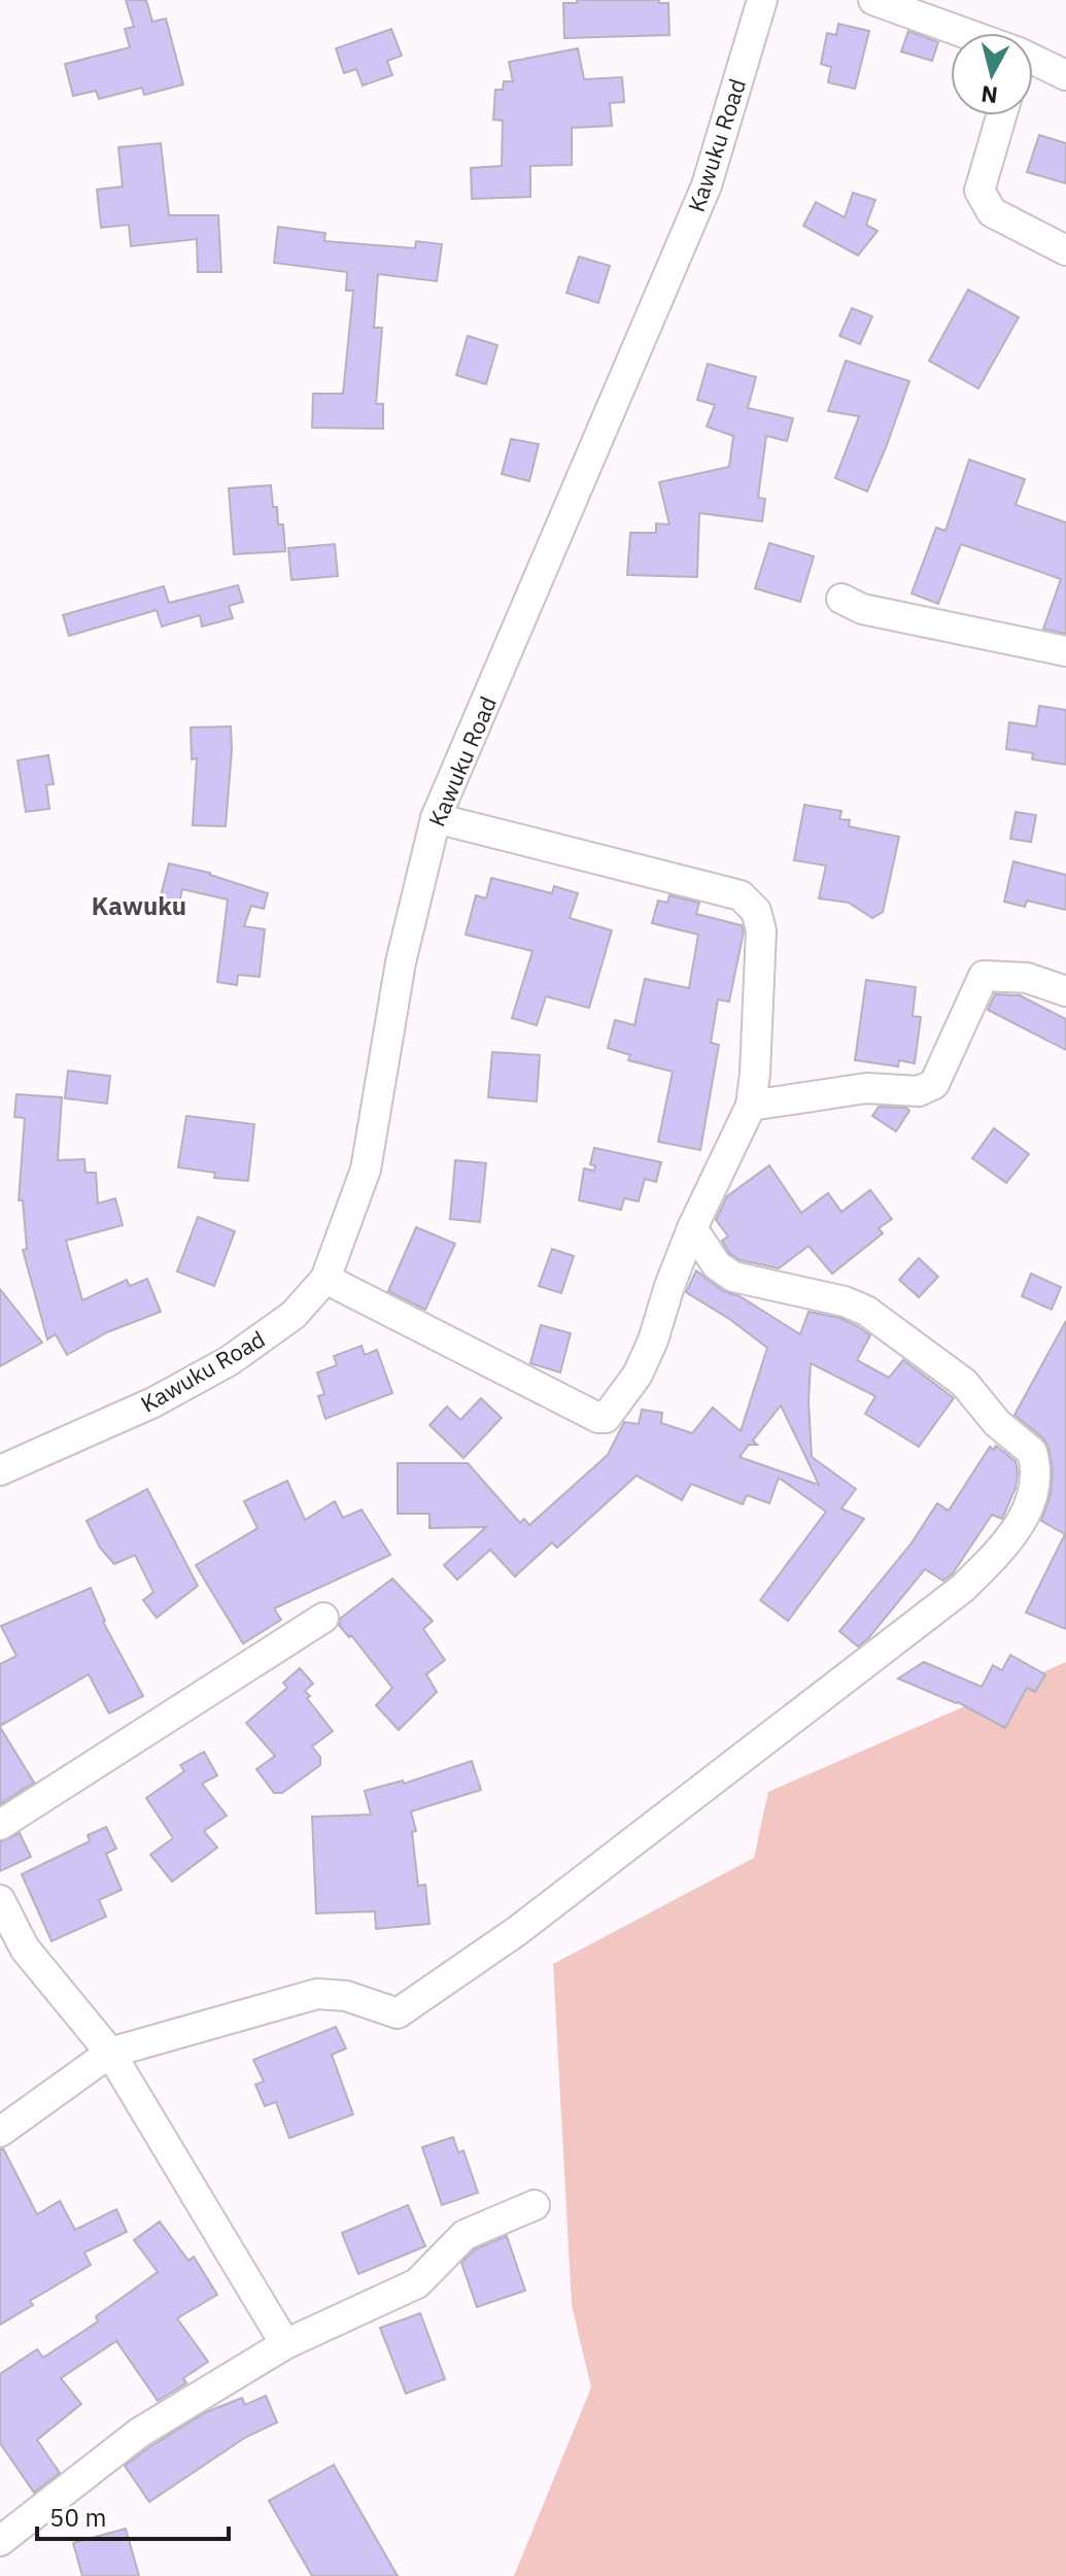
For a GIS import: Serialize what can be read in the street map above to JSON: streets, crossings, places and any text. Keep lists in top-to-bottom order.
{
  "streets": {
    "street": ["Kawuku Road"]
  },
  "districts": ["Kawuku"],
  "scale_bar": "50 m",
  "north": "bottom"
}
